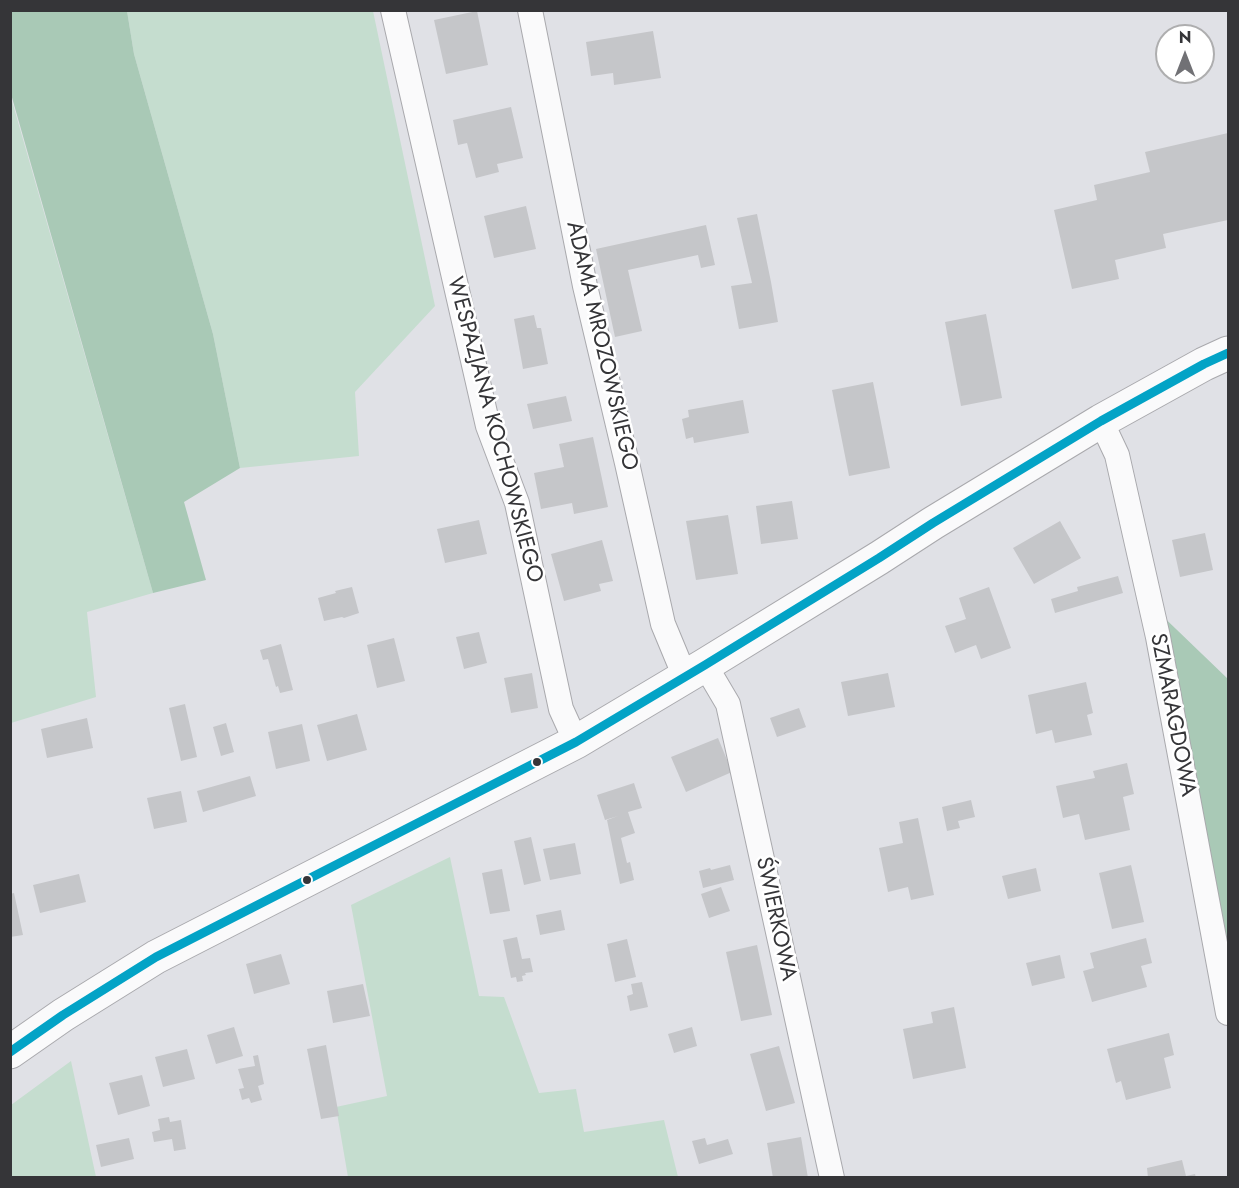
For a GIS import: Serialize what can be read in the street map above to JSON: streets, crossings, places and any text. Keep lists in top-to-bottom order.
{
  "streets": {
    "street": [
      "ADAMA MROZOWSKIEGO",
      "WESPAZJANA KOCHOWSKIEGO",
      "SZMARAGDOWA",
      "ŚWIERKOWA"
    ]
  },
  "crossings": [
    ["ADAMA MROZOWSKIEGO", "ŚWIERKOWA"]
  ],
  "north": "top"
}
